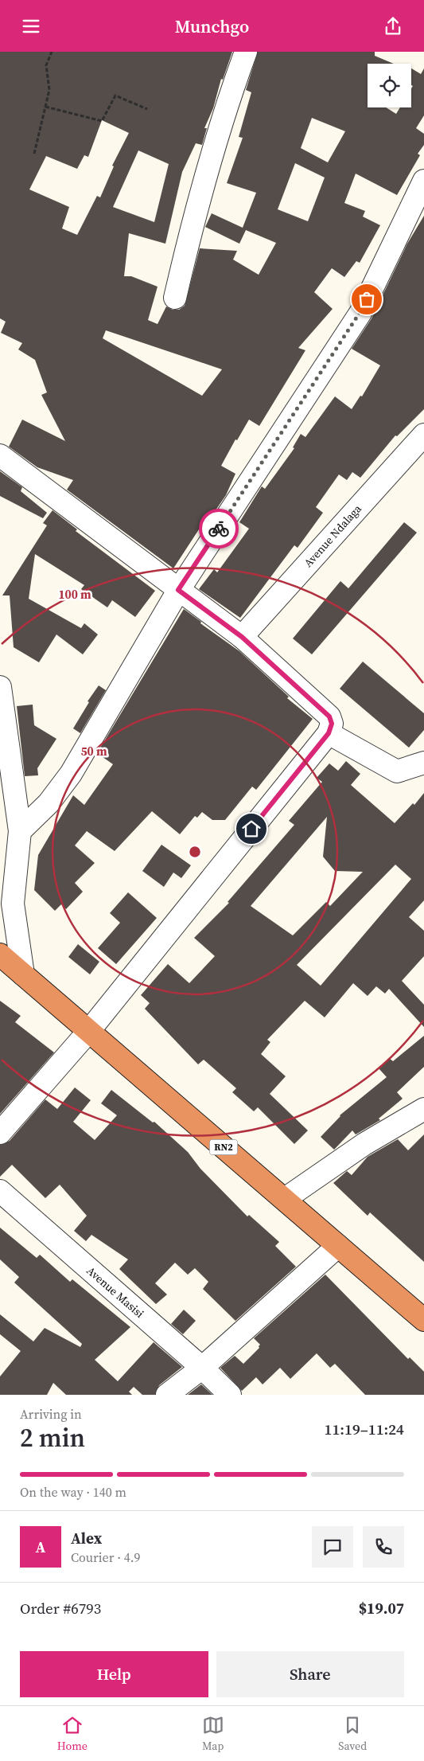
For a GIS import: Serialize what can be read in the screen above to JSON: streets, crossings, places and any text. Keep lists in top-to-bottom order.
{
  "streets": {
    "highway": ["RN2"],
    "street": ["Avenue Ndalaga", "Avenue Masisi"]
  },
  "page": {
    "header": "Munchgo",
    "heading": ["2 min", "Arriving in", "11:19–11:24"],
    "panel": [
      "Alex",
      "Courier · 4.9",
      "Order #6793",
      "$19.07"
    ],
    "bar": "On the way · 140 m",
    "round": "A",
    "buttons": ["Help", "Share"],
    "tabs": ["Home", "Map", "Saved"]
  },
  "rings": ["100 m", "50 m"]
}
